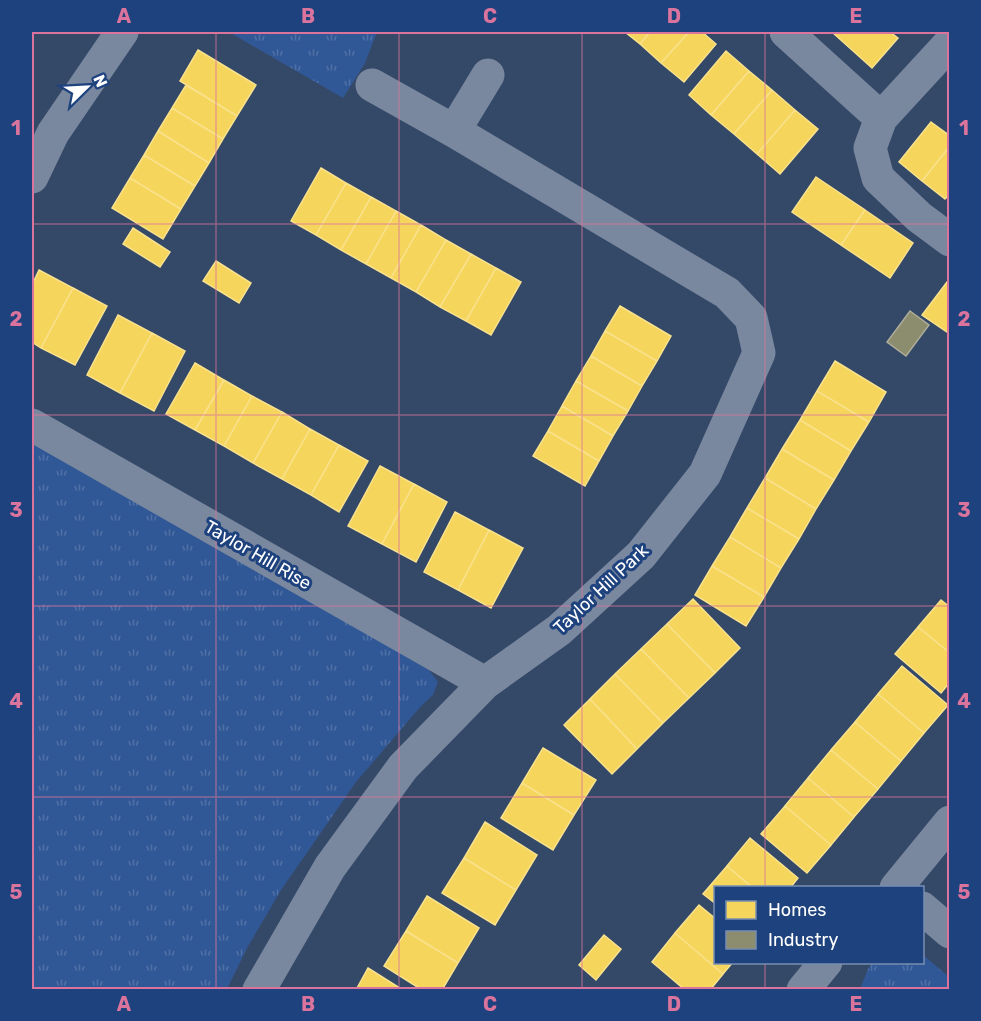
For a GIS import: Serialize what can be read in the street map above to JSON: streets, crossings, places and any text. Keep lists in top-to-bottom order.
{
  "streets": {
    "street": ["Taylor Hill Rise", "Taylor Hill Park"]
  },
  "crossings": [
    ["Taylor Hill Rise", "Taylor Hill Park"]
  ],
  "legend": ["Homes", "Industry"],
  "north": "top right",
  "grid": {
    "columns": [
      "A",
      "B",
      "C",
      "D",
      "E"
    ],
    "rows": [
      "1",
      "2",
      "3",
      "4",
      "5"
    ]
  }
}
